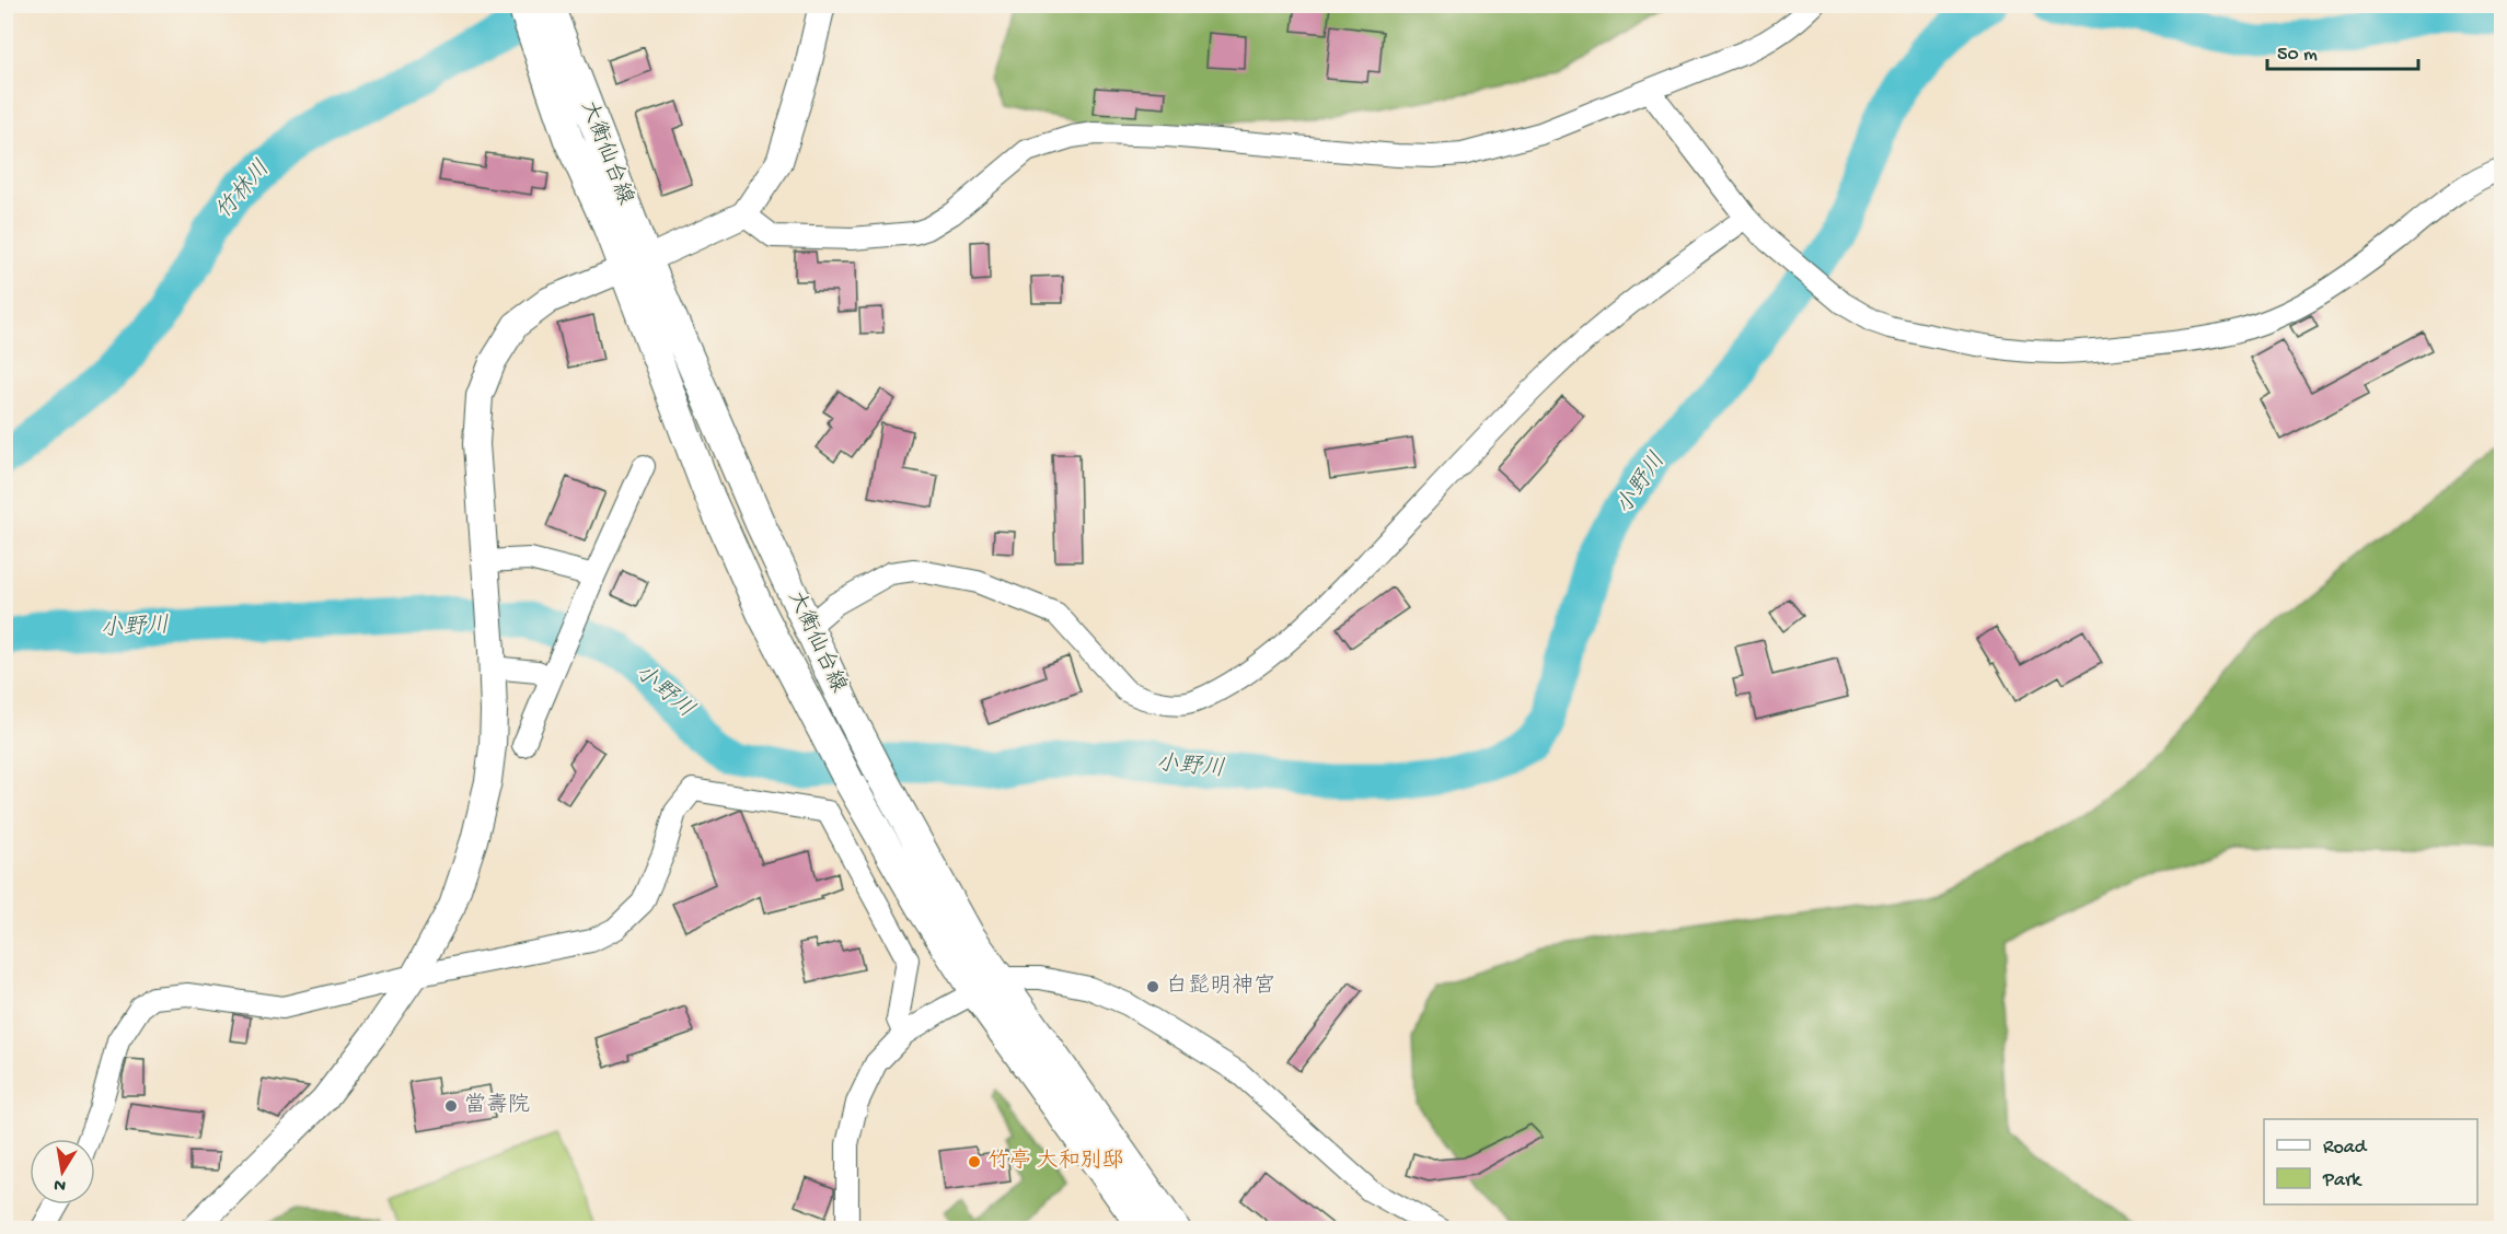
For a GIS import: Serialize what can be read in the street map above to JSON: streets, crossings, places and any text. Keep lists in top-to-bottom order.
{
  "streets": {
    "main road": ["大衡仙台線"]
  },
  "water": ["竹林川", "小野川"],
  "places": ["白髭明神宮", "當壽院", "竹亭 大和別邸"],
  "legend": ["Road", "Park"],
  "scale_bar": "50 m",
  "north": "bottom"
}
